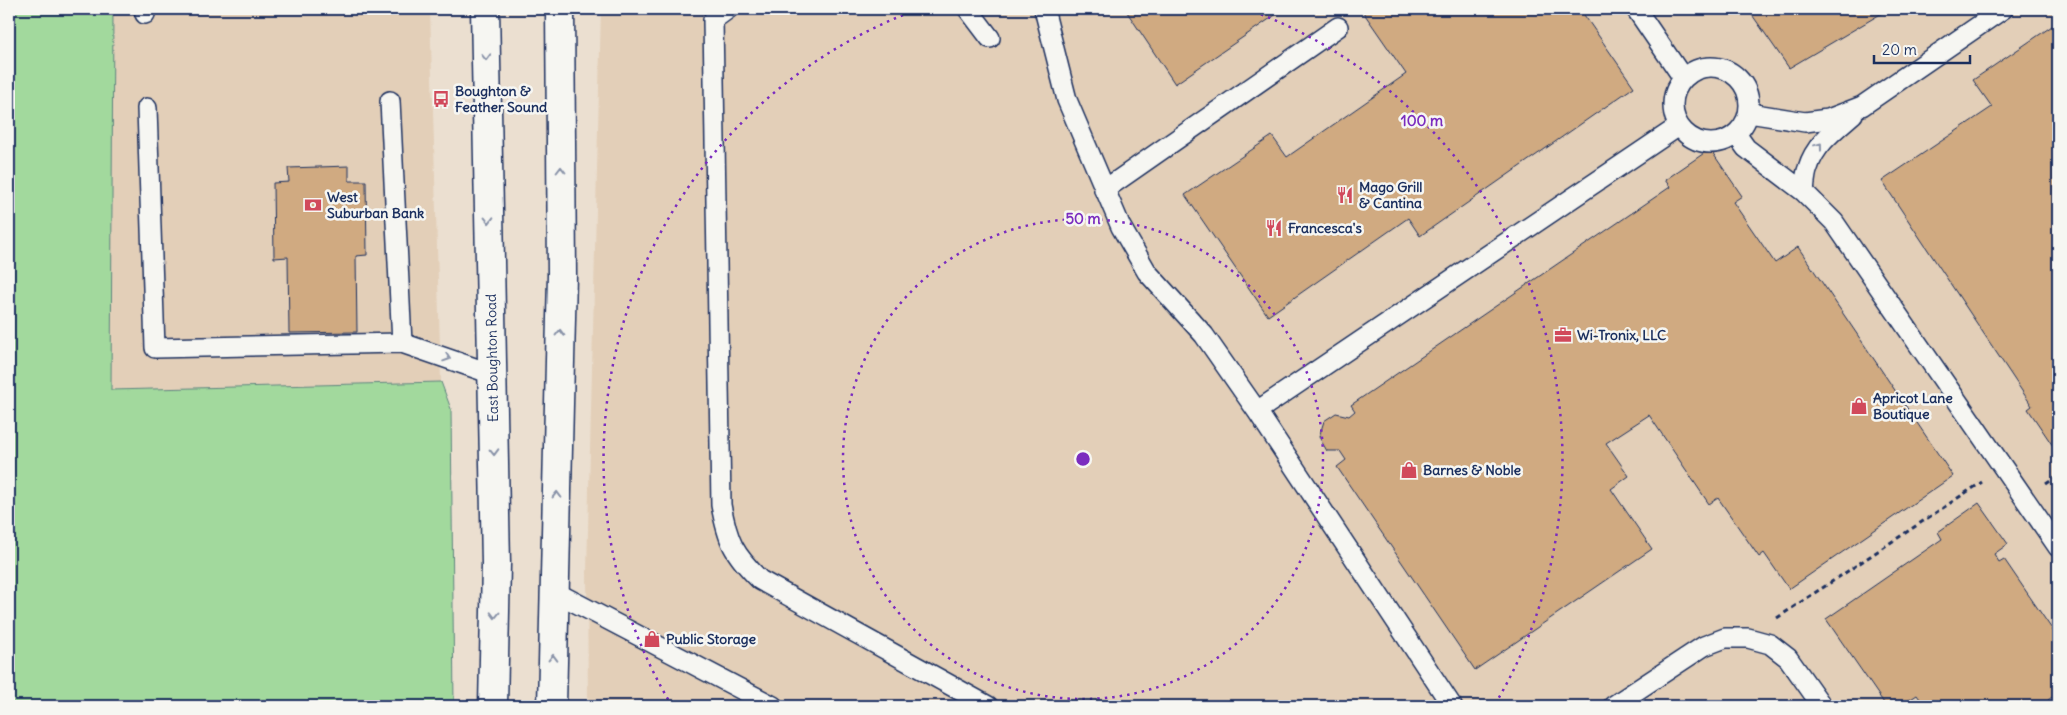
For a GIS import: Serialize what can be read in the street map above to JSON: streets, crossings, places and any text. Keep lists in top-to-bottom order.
{
  "streets": {
    "main road": ["East Boughton Road"]
  },
  "places": {
    "bus stop": ["Boughton & Feather Sound"],
    "restaurant": ["Mago Grill & Cantina", "Francesca's"],
    "bank": ["West Suburban Bank"],
    "office": ["Wi-Tronix, LLC"],
    "shop": ["Apricot Lane Boutique", "Barnes & Noble", "Public Storage"]
  },
  "scale_bar": "20 m",
  "rings": ["100 m", "50 m"]
}
